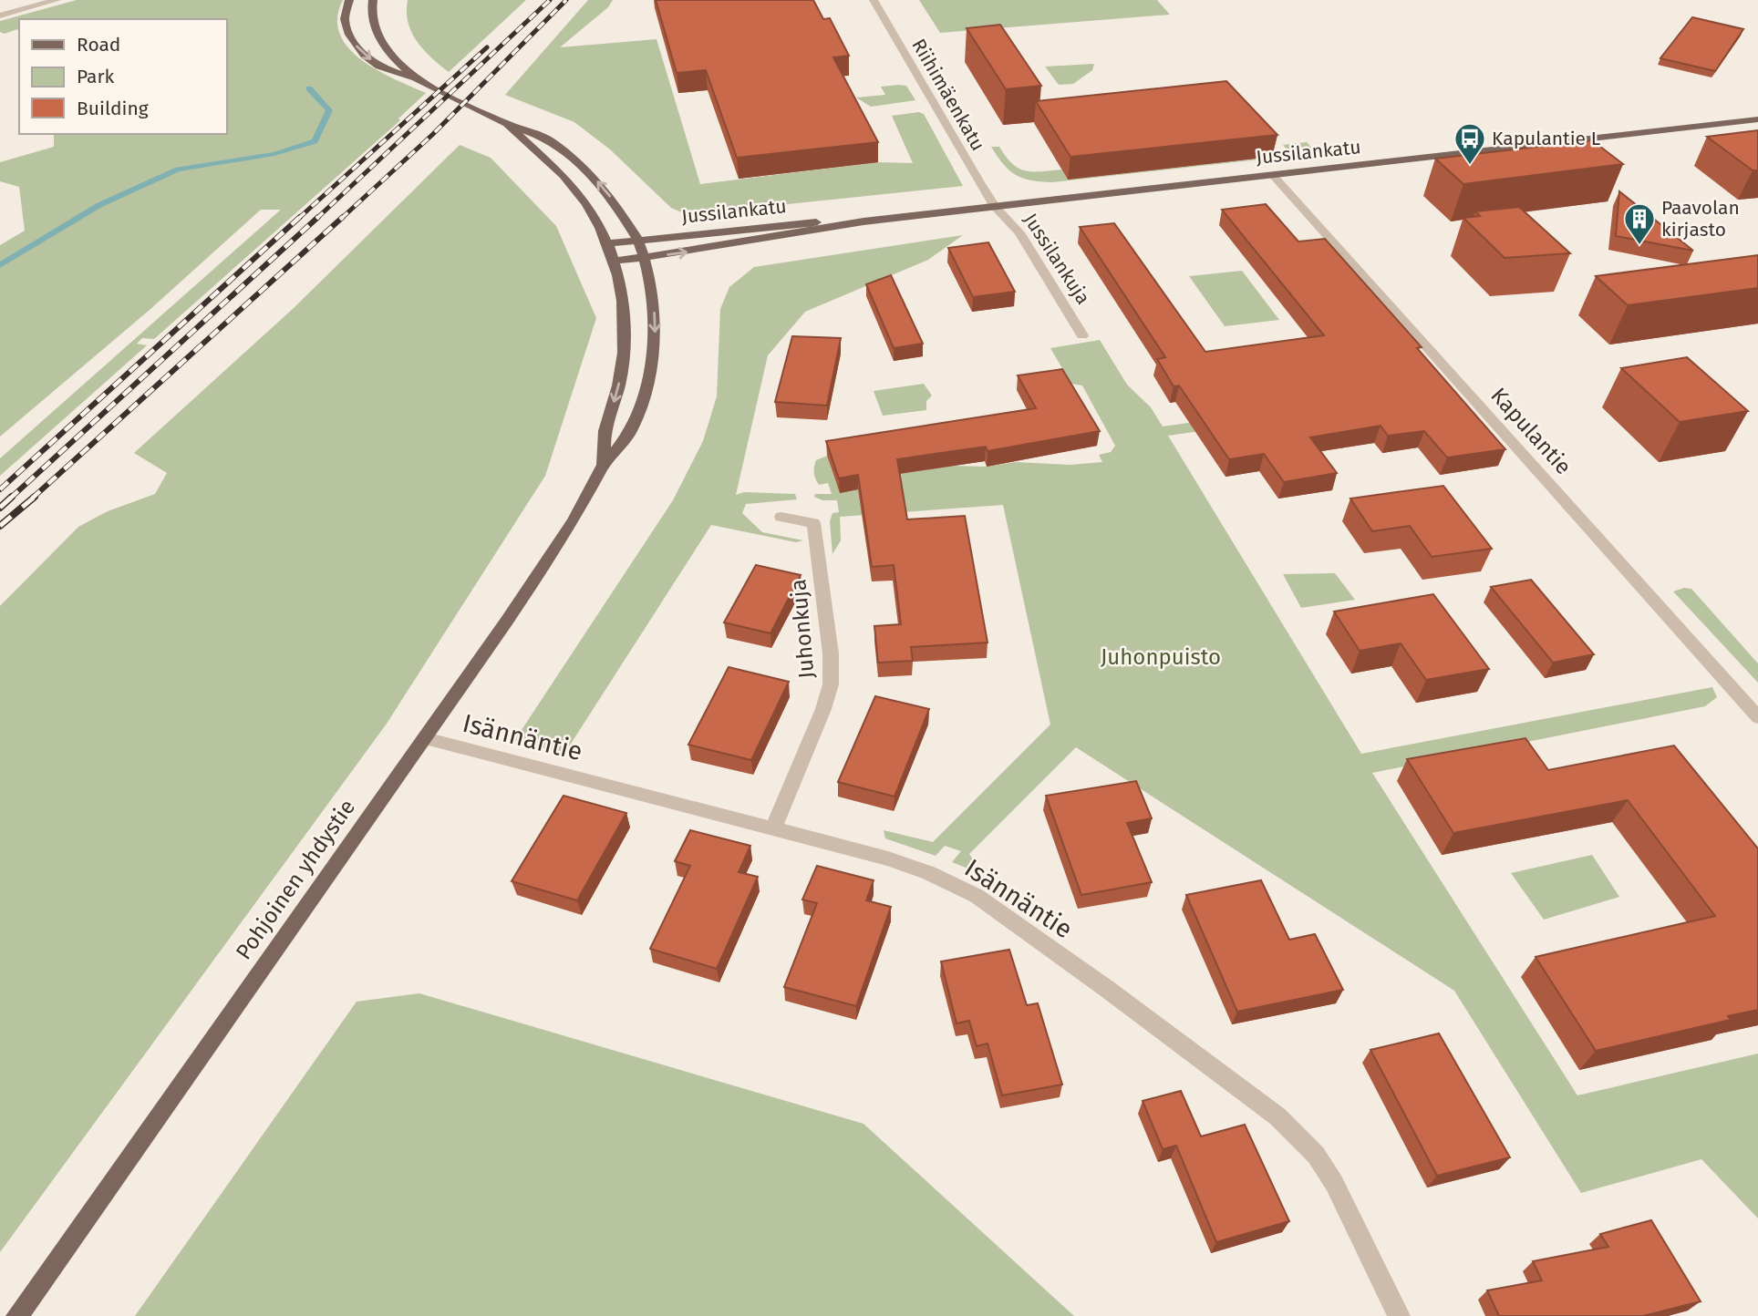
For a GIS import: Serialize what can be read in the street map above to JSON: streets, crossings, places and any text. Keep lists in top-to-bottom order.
{
  "streets": {
    "main road": ["Jussilankatu", "Pohjoinen yhdystie"],
    "street": [
      "Riihimäenkatu",
      "Jussilankuja",
      "Kapulantie",
      "Juhonkuja",
      "Isännäntie"
    ]
  },
  "crossings": [
    ["Riihimäenkatu", "Jussilankatu"],
    ["Riihimäenkatu", "Jussilankuja"],
    ["Jussilankatu", "Jussilankuja"],
    ["Jussilankatu", "Kapulantie"],
    ["Jussilankatu", "Pohjoinen yhdystie"],
    ["Juhonkuja", "Isännäntie"],
    ["Isännäntie", "Pohjoinen yhdystie"]
  ],
  "parks": ["Juhonpuisto"],
  "places": {
    "bus stop": ["Kapulantie L"],
    "building": ["Paavolan kirjasto"]
  },
  "legend": ["Road", "Park", "Building"]
}
